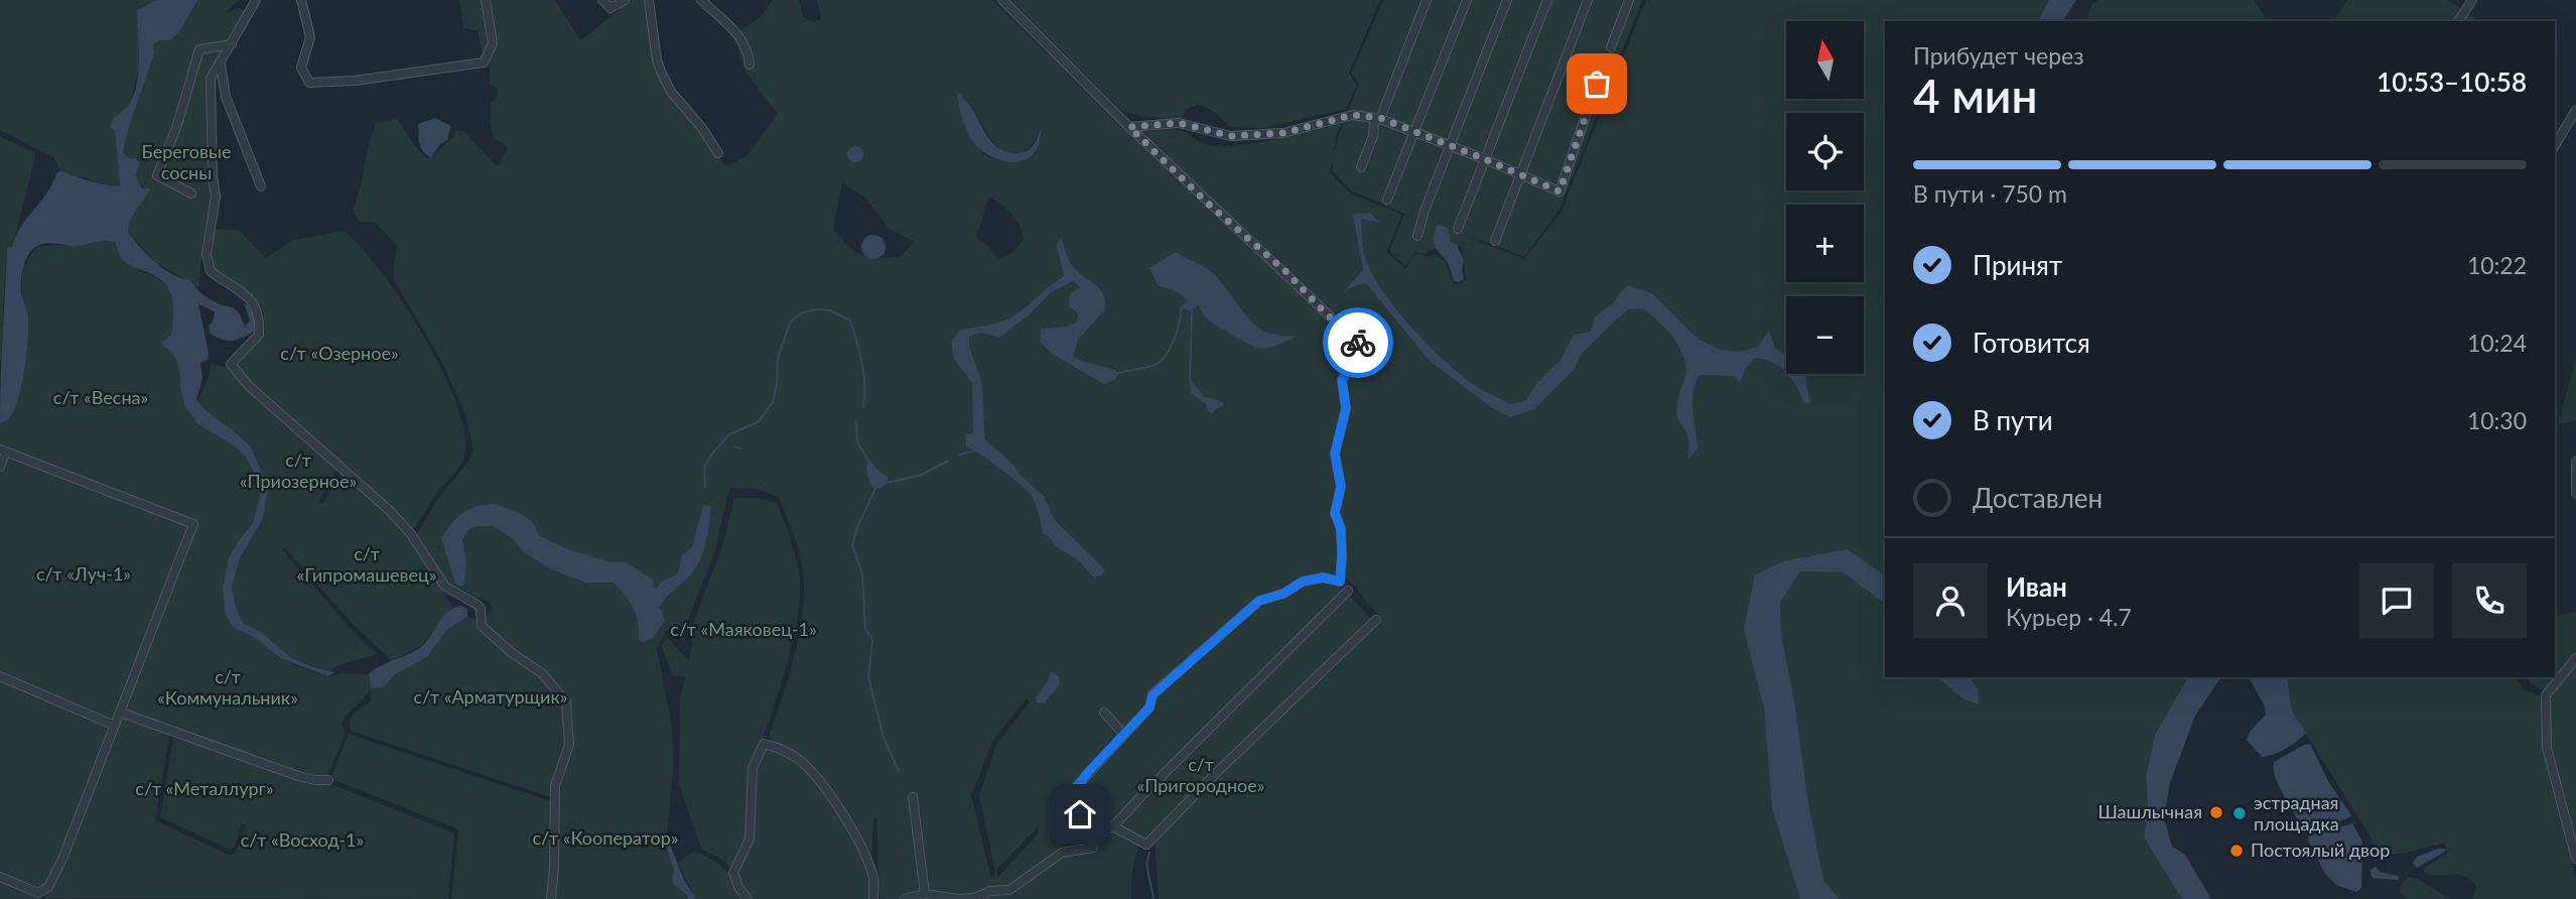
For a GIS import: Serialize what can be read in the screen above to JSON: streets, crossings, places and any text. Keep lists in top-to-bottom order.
{
  "parks": [
    "Береговые сосны",
    "с/т «Озерное»",
    "с/т «Весна»",
    "с/т «Приозерное»",
    "с/т «Гипромашевец»",
    "с/т «Луч-1»",
    "с/т «Маяковец-1»",
    "с/т «Коммунальник»",
    "с/т «Арматурщик»",
    "с/т «Пригородное»",
    "с/т «Металлург»",
    "с/т «Кооператор»",
    "с/т «Восход-1»"
  ],
  "places": ["Шашлычная", "эстрадная площадка", "Постоялый двор"],
  "north": "top",
  "page": {
    "map_buttons": ["+", "−"],
    "heading": ["4 мин", "Прибудет через", "10:53–10:58"],
    "panel": ["Иван", "Курьер · 4.7"],
    "bar": "В пути · 750 m",
    "list": [
      ["Принят", "10:22"],
      ["Готовится", "10:24"],
      ["В пути", "10:30"],
      "Доставлен"
    ]
  }
}
